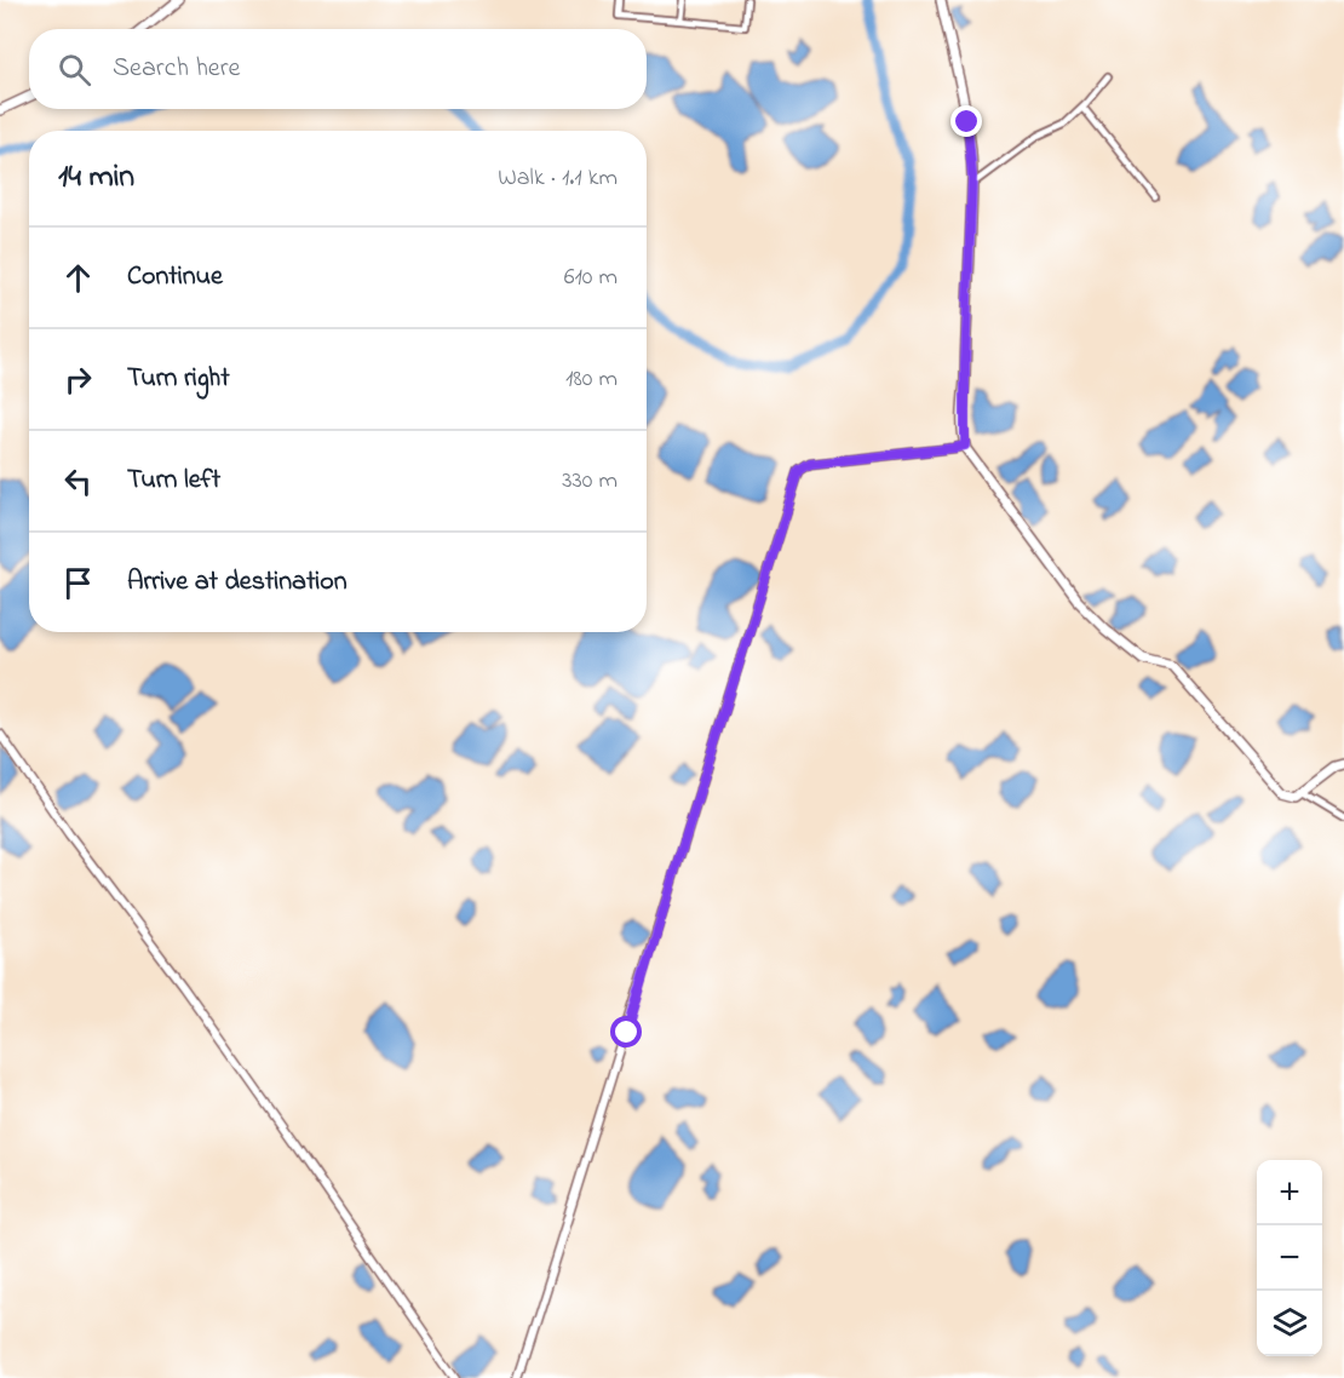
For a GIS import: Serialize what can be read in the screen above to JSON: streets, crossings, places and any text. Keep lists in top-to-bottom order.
{
  "page": {
    "search": "Search here",
    "heading": ["14 min", "Walk · 1.1 km"],
    "list": [
      ["Continue", "610 m"],
      ["Turn right", "180 m"],
      ["Turn left", "330 m"],
      "Arrive at destination"
    ],
    "map_buttons": ["+", "−"]
  }
}
